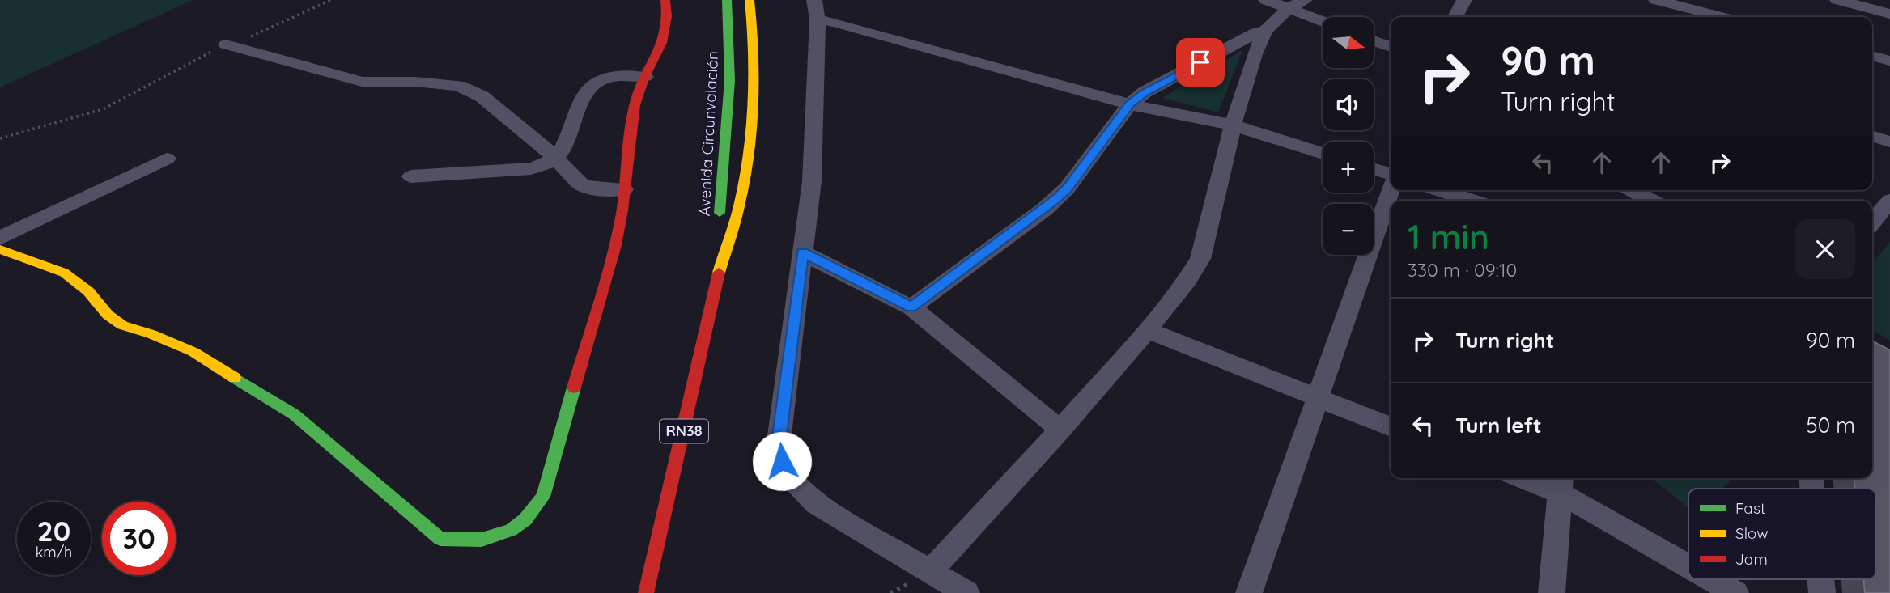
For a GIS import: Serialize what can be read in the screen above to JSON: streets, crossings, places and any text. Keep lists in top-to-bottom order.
{
  "streets": {
    "main road": ["Avenida Circunvalación", "RN38"]
  },
  "legend": ["Fast", "Slow", "Jam"],
  "north": "right",
  "page": {
    "map_buttons": ["+", "−"],
    "turn": ["90 m", "Turn right"],
    "heading": ["1 min", "330 m · 09:10"],
    "list": [
      {
        "name": "Turn right",
        "value": "90 m"
      },
      {
        "name": "Turn left",
        "value": "50 m"
      }
    ],
    "speed": "20 km/h",
    "limit": "30"
  }
}
